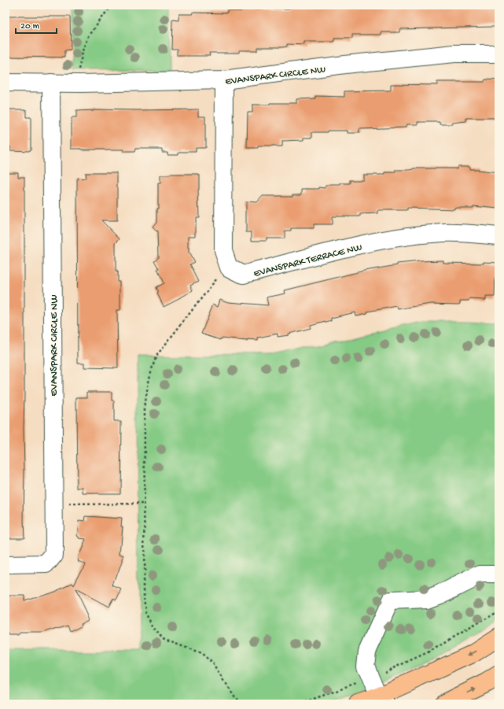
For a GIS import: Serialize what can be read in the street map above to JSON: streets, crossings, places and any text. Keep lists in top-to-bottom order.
{
  "streets": {
    "street": ["EVANSPARK CIRCLE NW", "EVANSPARK TERRACE NW"]
  },
  "crossings": [
    ["EVANSPARK CIRCLE NW", "EVANSPARK TERRACE NW"]
  ],
  "scale_bar": "20 m"
}
